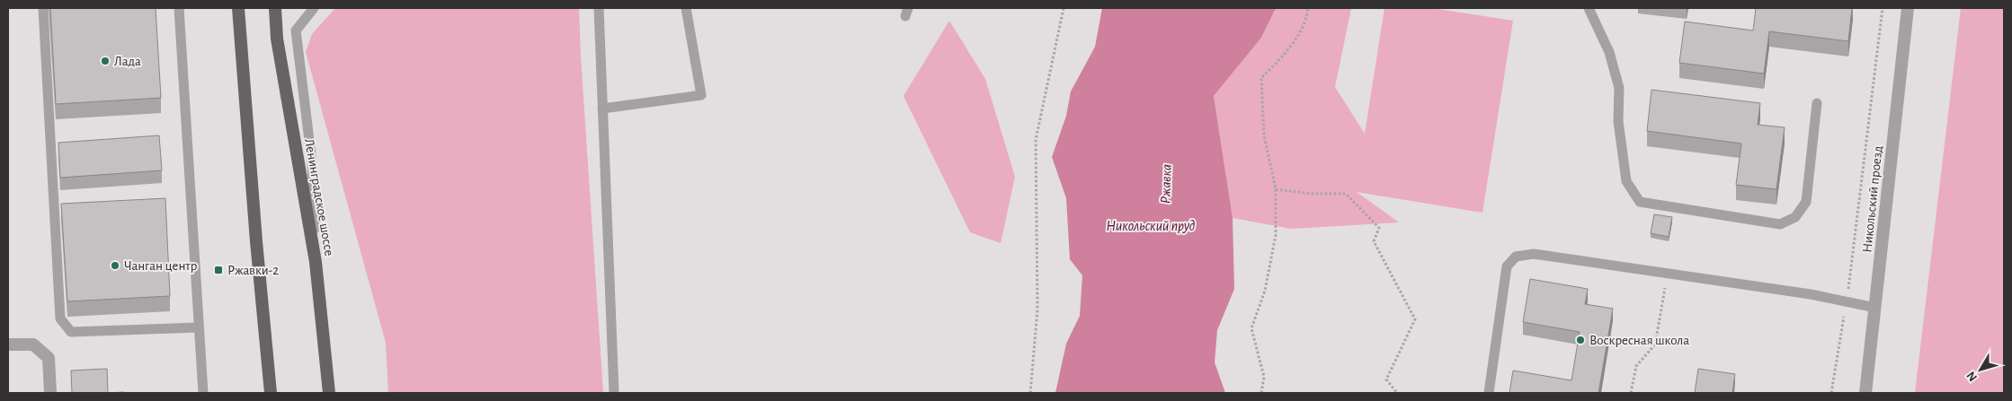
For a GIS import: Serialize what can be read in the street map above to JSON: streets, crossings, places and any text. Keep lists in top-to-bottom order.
{
  "streets": {
    "highway": ["Ленинградское шоссе"],
    "street": ["Никольский проезд"]
  },
  "water": ["Ржавка", "Никольский пруд"],
  "places": {
    "other": ["Лада", "Чанган центр", "Воскресная школа"],
    "transit": ["Ржавки-2"]
  },
  "north": "bottom left"
}
